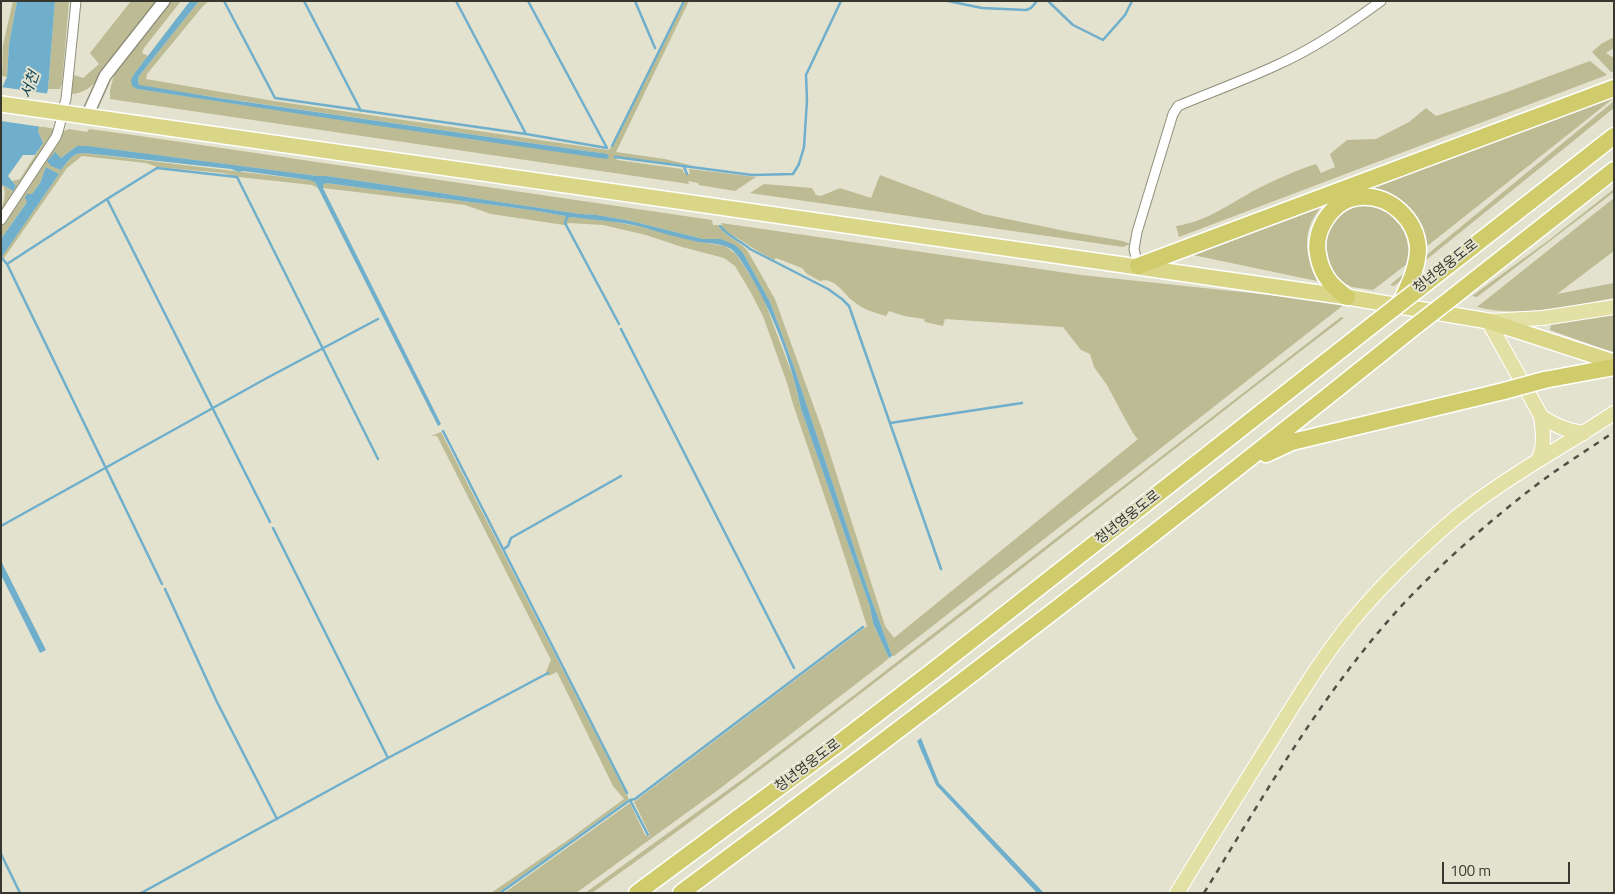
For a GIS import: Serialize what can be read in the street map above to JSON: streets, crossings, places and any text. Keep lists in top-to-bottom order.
{
  "streets": {
    "highway": ["청년영웅도로"]
  },
  "water": ["서천"],
  "scale_bar": "100 m"
}
